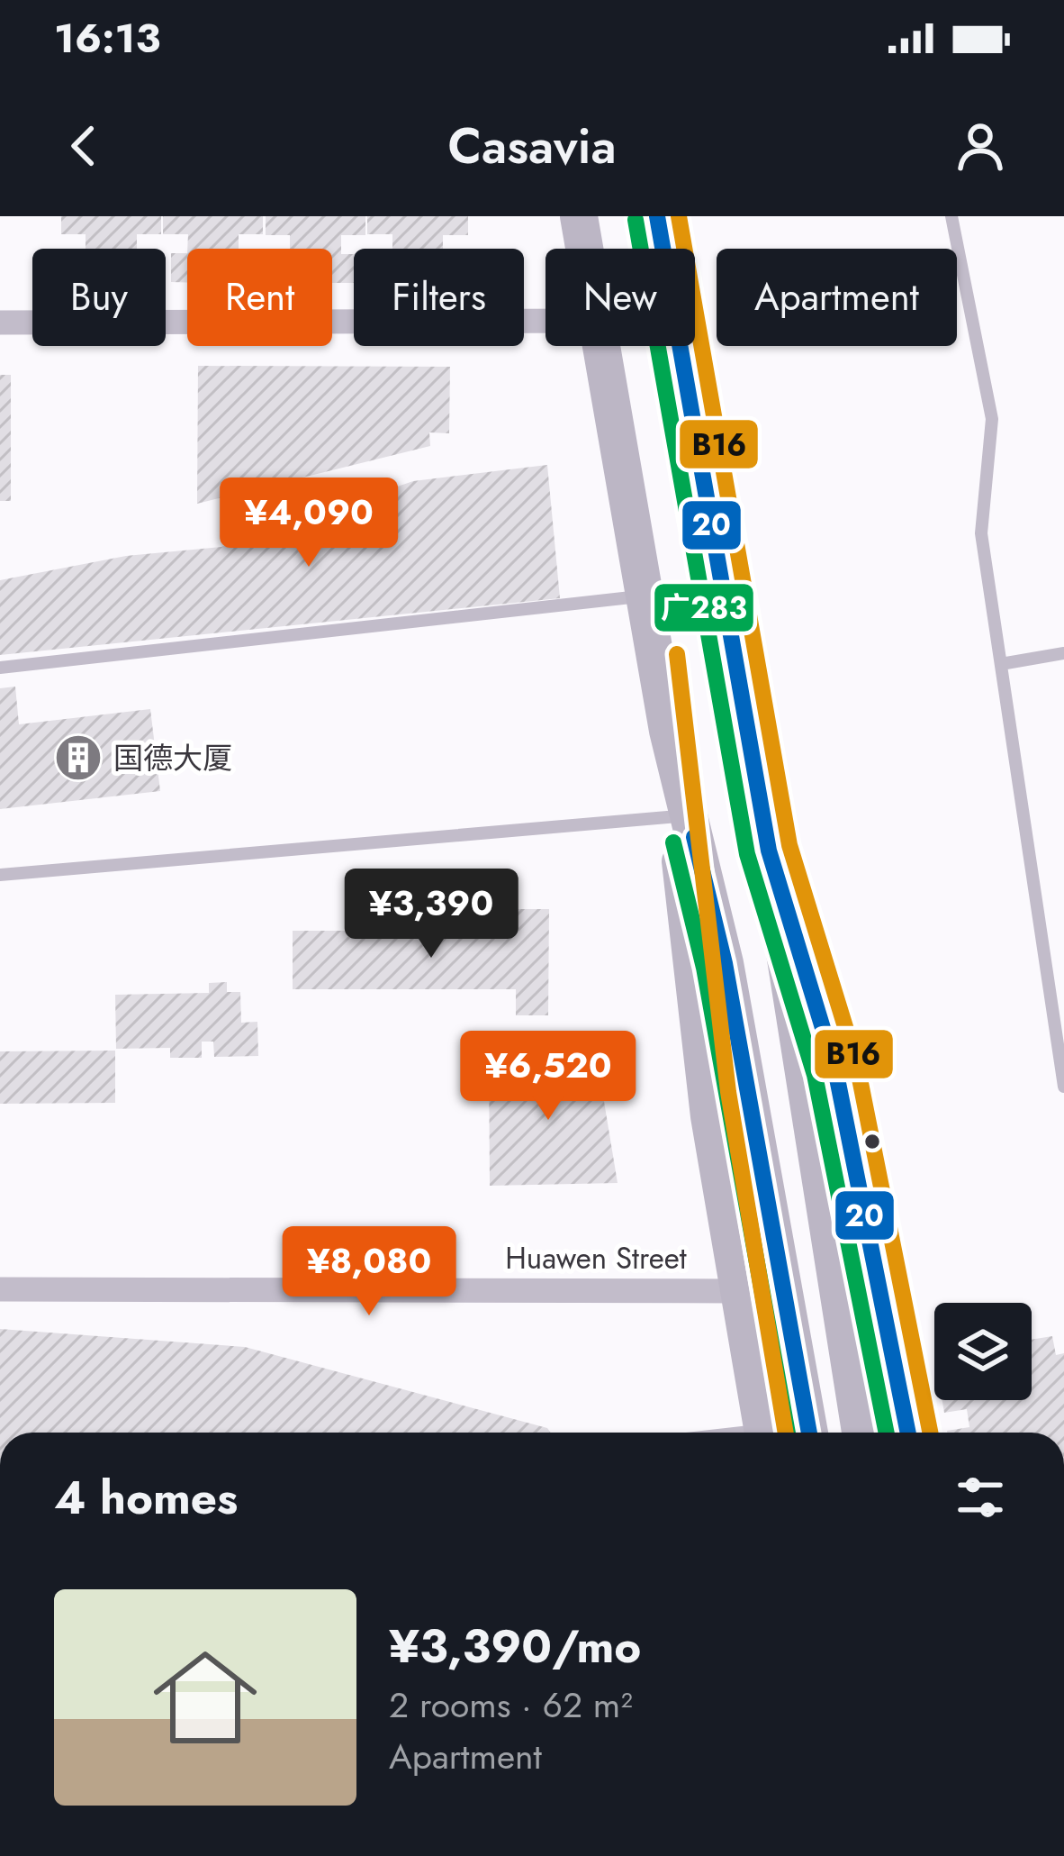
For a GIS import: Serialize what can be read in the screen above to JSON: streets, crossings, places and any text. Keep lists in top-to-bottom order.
{
  "streets": {
    "street": ["Huawen Street"]
  },
  "places": {
    "building": ["国德大厦"]
  },
  "lines": ["transit line 20", "transit line B16", "transit line 广283"],
  "page": {
    "status": "16:13",
    "header": "Casavia",
    "chip": [
      "Buy",
      "Rent",
      "Filters",
      "New",
      "Apartment"
    ],
    "price": [
      "¥4,090",
      "¥3,390",
      "¥6,520",
      "¥8,080"
    ],
    "heading": "4 homes",
    "list": [
      {
        "name": "¥3,390/mo",
        "note": "2 rooms · 62 m² · Apartment"
      }
    ]
  }
}
